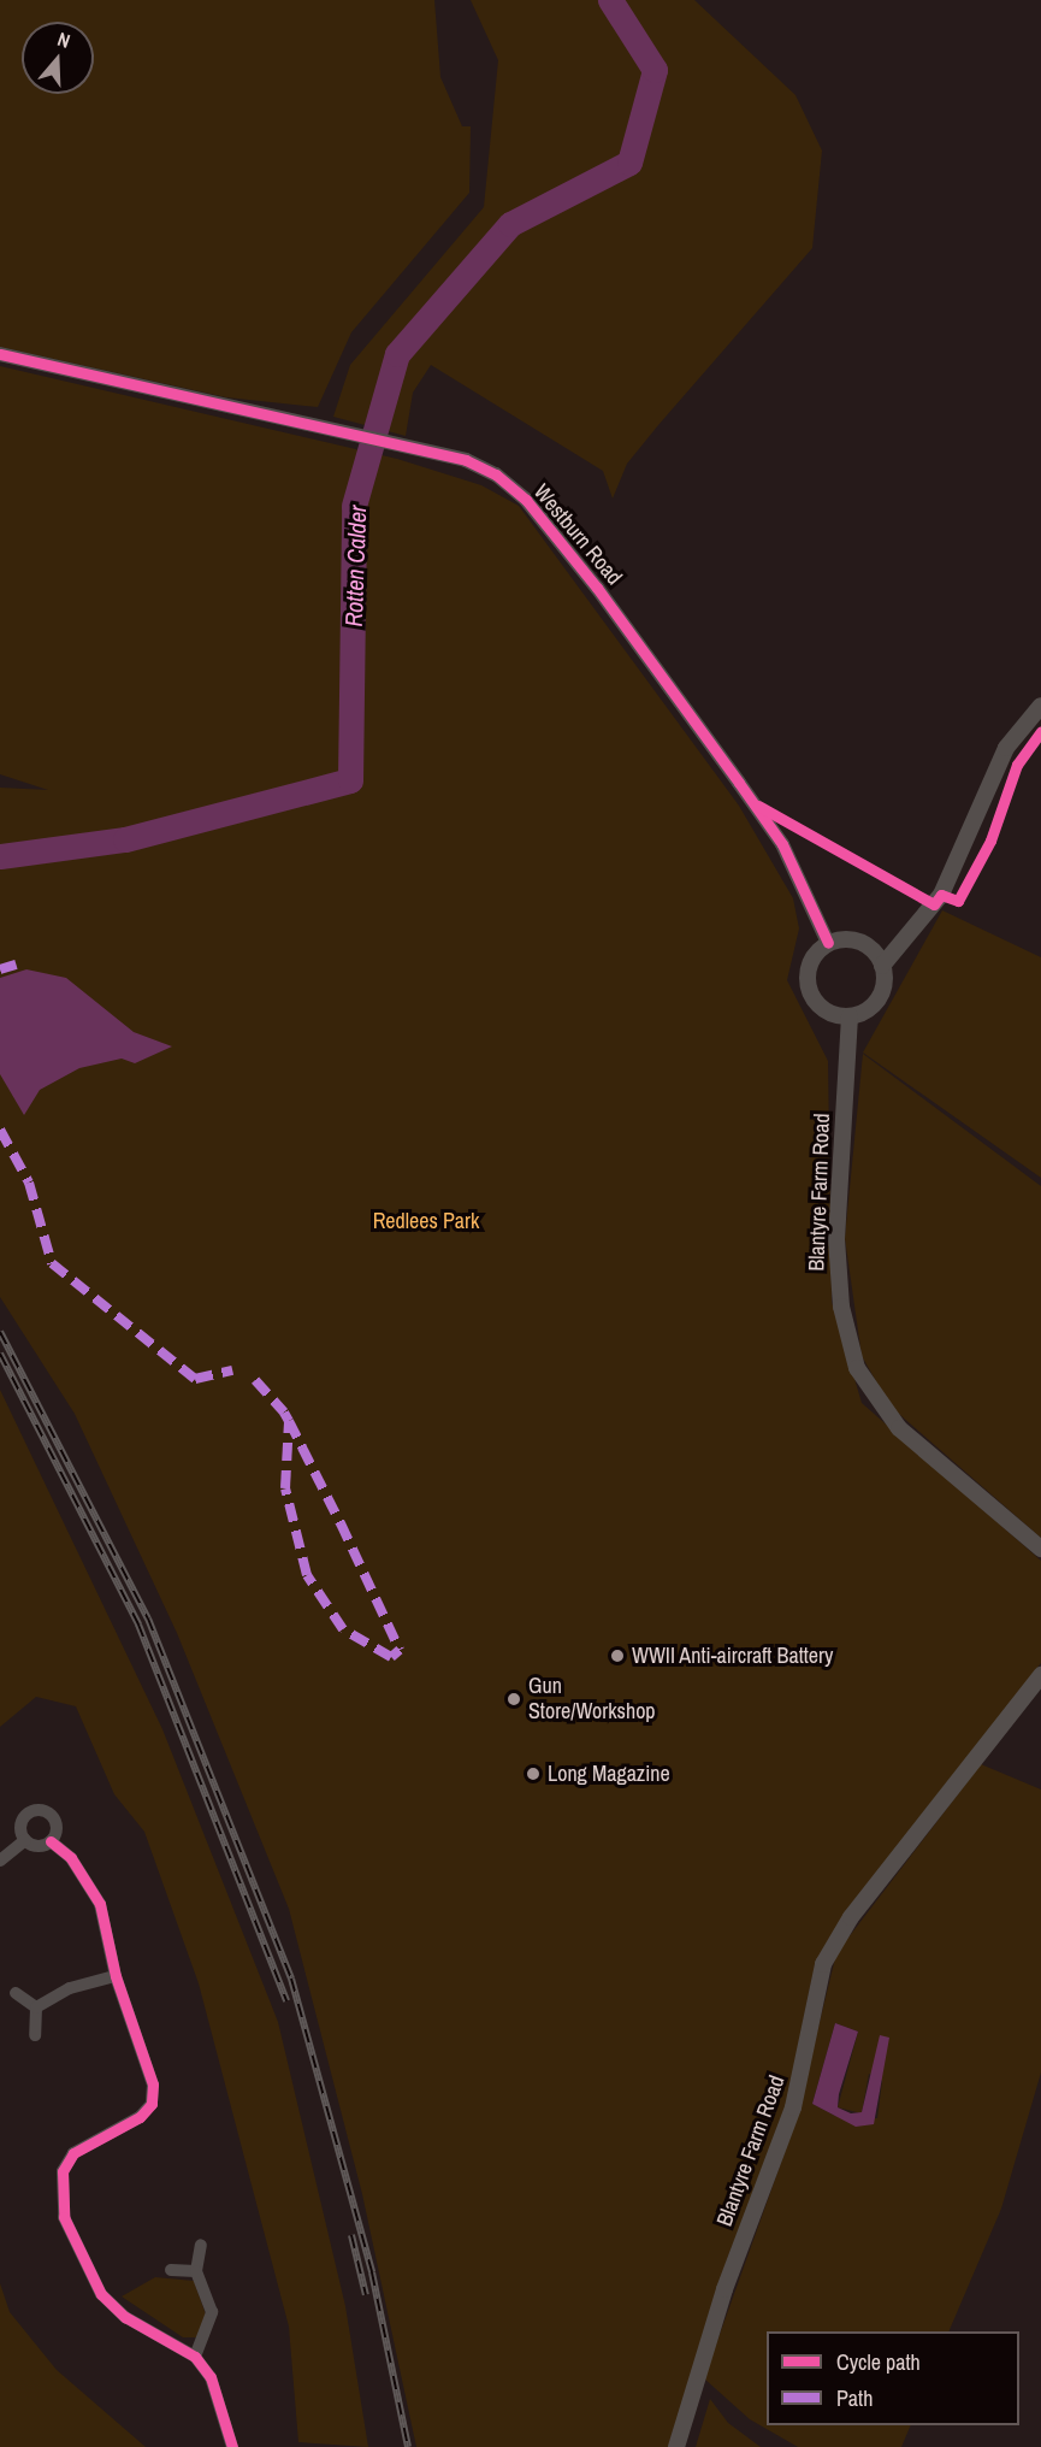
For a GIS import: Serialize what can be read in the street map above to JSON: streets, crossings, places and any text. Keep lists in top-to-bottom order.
{
  "streets": {
    "main road": ["Blantyre Farm Road"],
    "street": ["Westburn Road"]
  },
  "crossings": [
    ["Westburn Road", "Blantyre Farm Road"]
  ],
  "water": ["Rotten Calder"],
  "parks": ["Redlees Park"],
  "places": ["WWII Anti-aircraft Battery", "Gun Store/Workshop", "Long Magazine"],
  "legend": ["Cycle path", "Path"],
  "north": "top"
}
